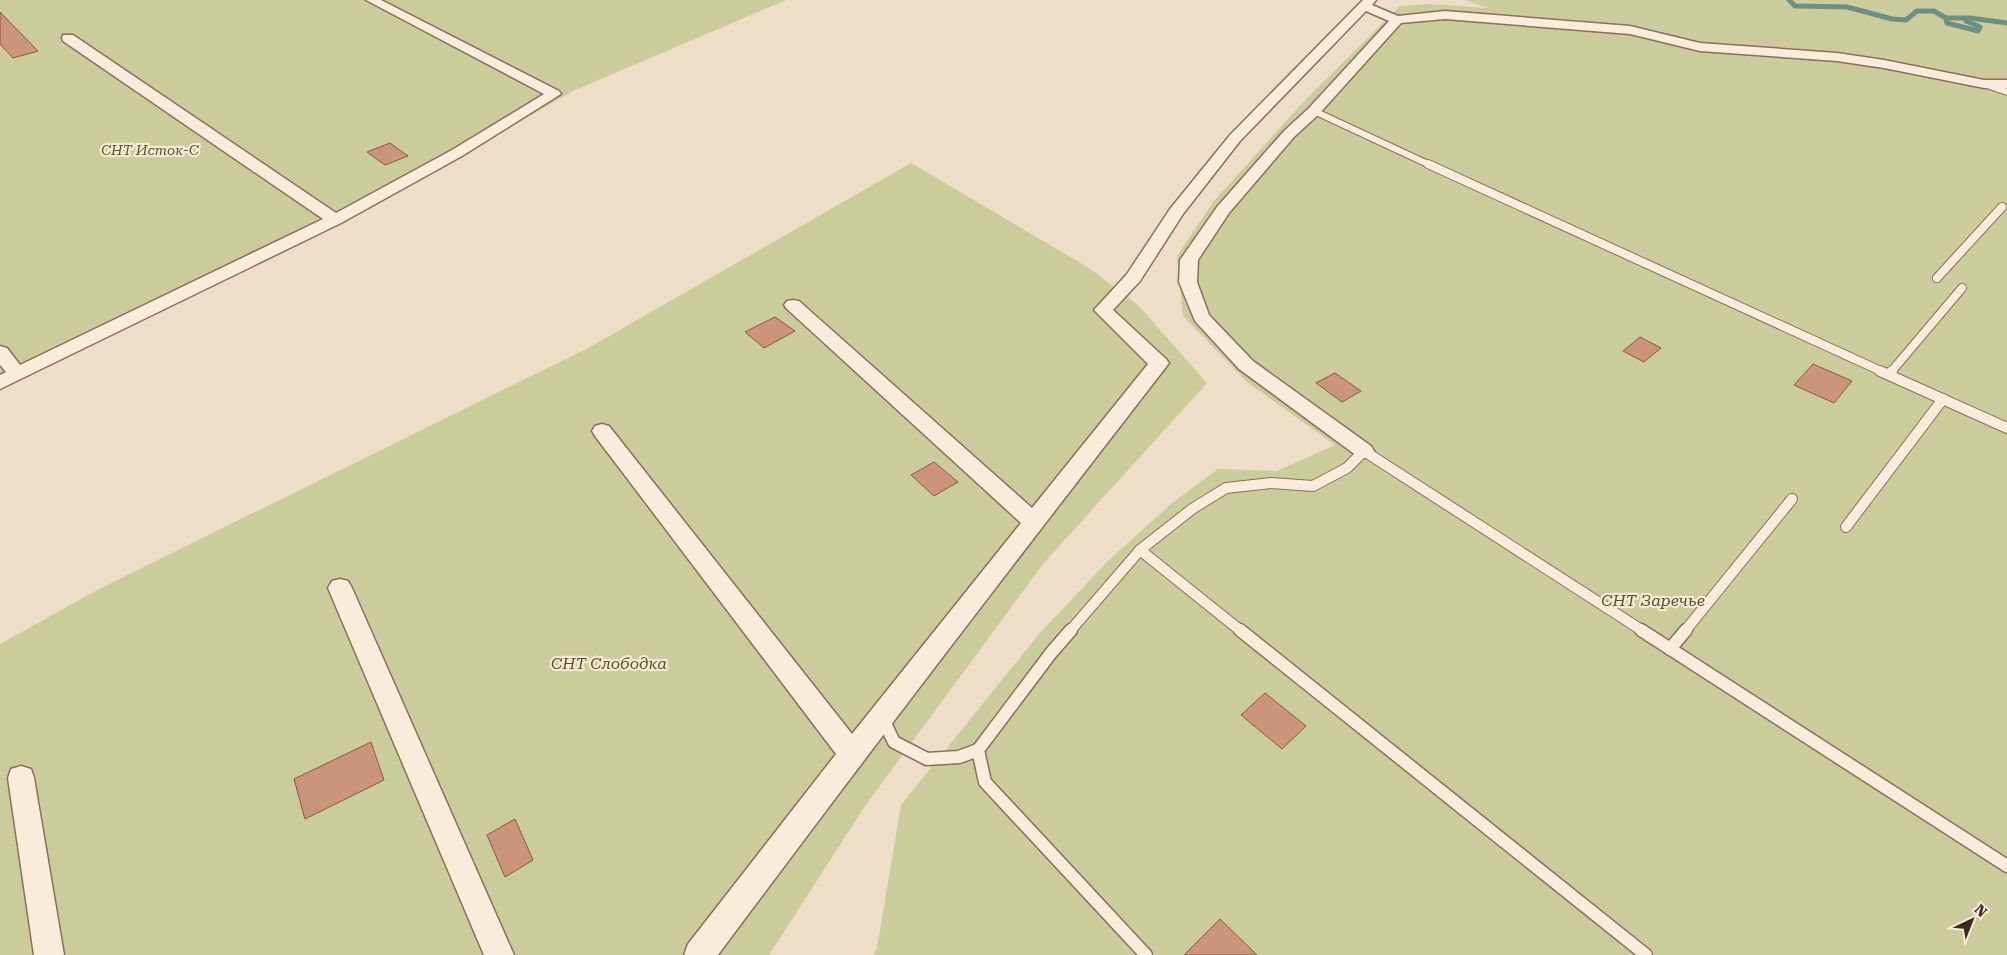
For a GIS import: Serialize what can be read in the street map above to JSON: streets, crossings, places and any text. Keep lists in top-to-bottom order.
{
  "parks": ["СНТ Исток-С", "СНТ Заречье", "СНТ Слободка"],
  "north": "top right"
}
